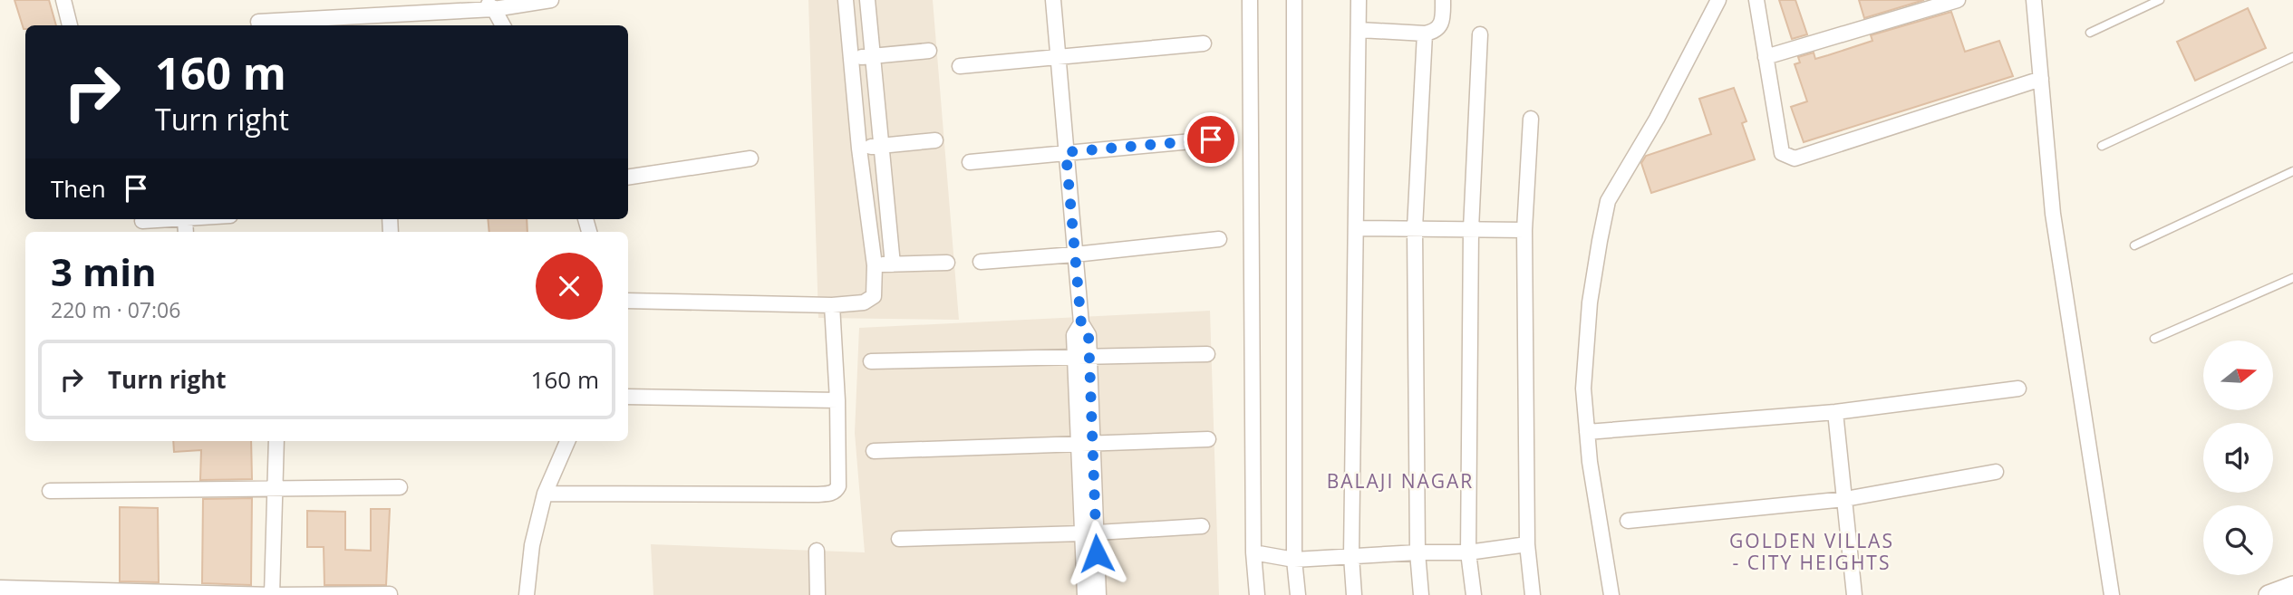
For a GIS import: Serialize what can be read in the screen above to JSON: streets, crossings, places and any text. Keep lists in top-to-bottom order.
{
  "districts": ["BALAJI NAGAR", "GOLDEN VILLAS - CITY HEIGHTS"],
  "north": "right",
  "page": {
    "turn": ["160 m", "Turn right"],
    "then": "Then",
    "heading": ["3 min", "220 m · 07:06"],
    "list": [
      {
        "name": "Turn right",
        "value": "160 m"
      }
    ]
  }
}
